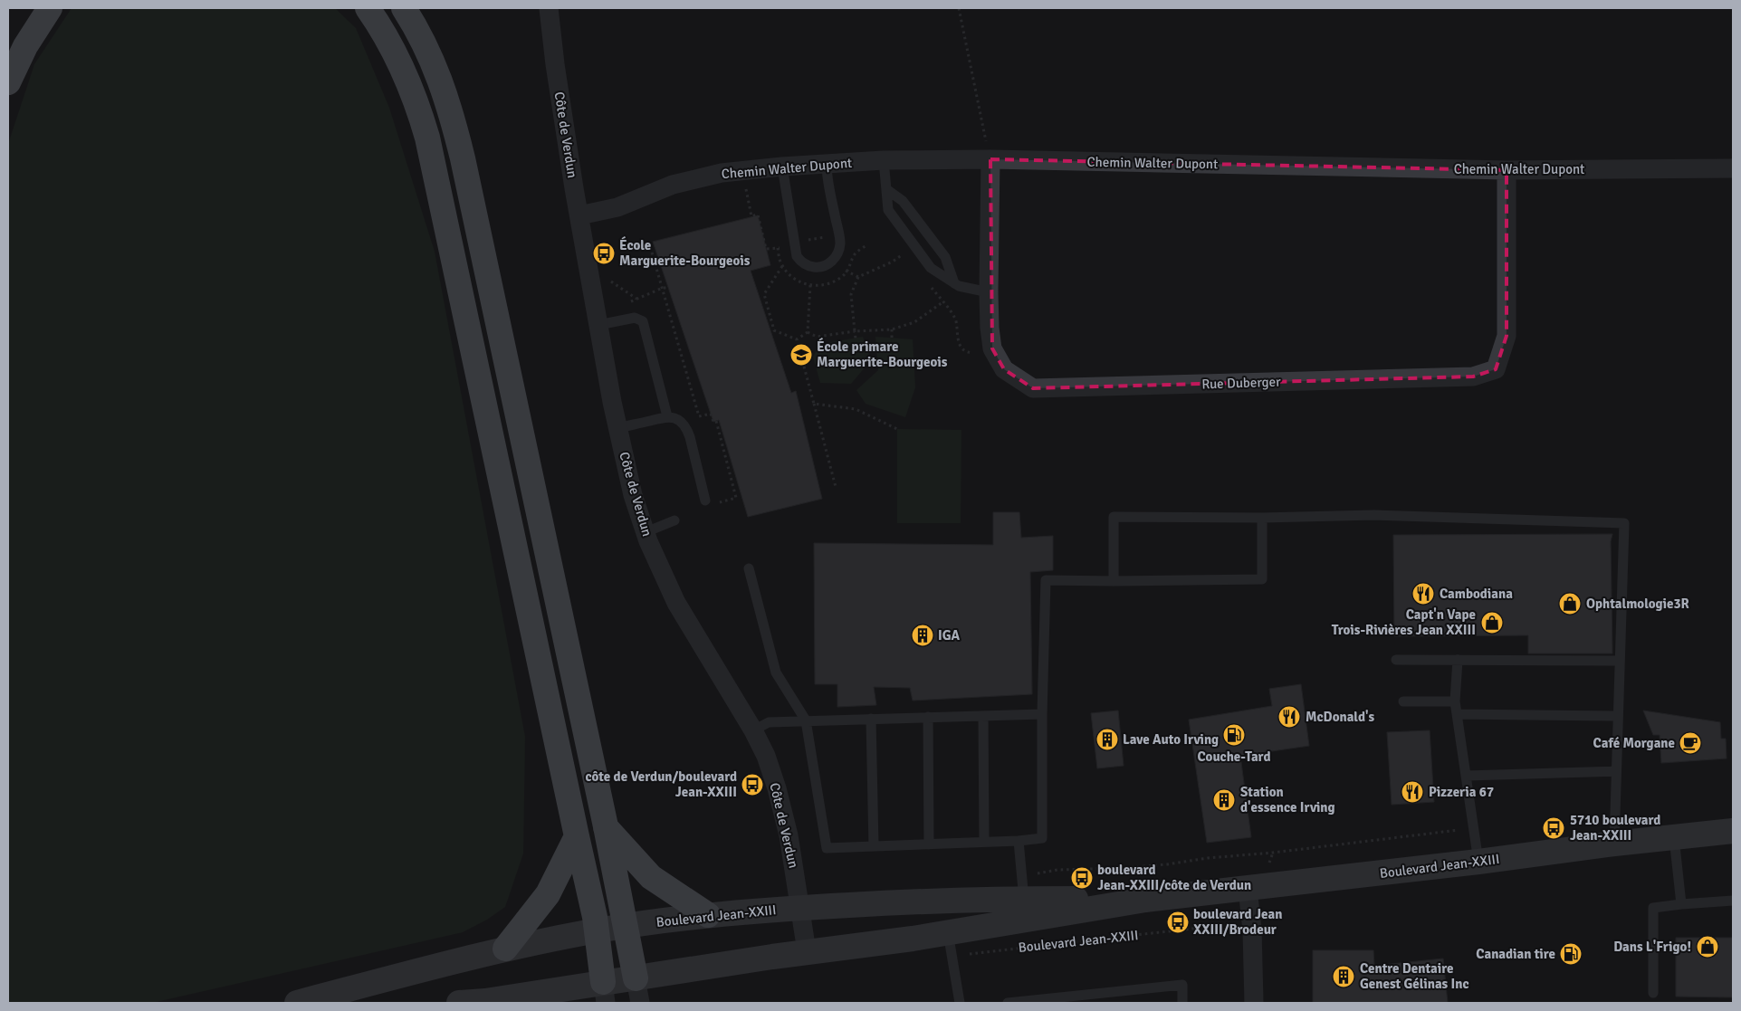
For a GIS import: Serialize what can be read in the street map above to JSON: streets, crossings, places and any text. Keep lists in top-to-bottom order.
{
  "streets": {
    "street": [
      "Côte de Verdun",
      "Chemin Walter Dupont",
      "Rue Duberger",
      "Boulevard Jean-XXIII"
    ]
  },
  "crossings": [
    ["Côte de Verdun", "Chemin Walter Dupont"],
    ["Côte de Verdun", "Boulevard Jean-XXIII"],
    ["Chemin Walter Dupont", "Rue Duberger"]
  ],
  "places": {
    "bus stop": [
      "École Marguerite-Bourgeois",
      "côte de Verdun/boulevard Jean-XXIII",
      "5710 boulevard Jean-XXIII",
      "boulevard Jean-XXIII/côte de Verdun",
      "boulevard Jean XXIII/Brodeur"
    ],
    "school or university": ["École primare Marguerite-Bourgeois"],
    "restaurant": ["Cambodiana", "McDonald's", "Pizzeria 67"],
    "shop": ["Ophtalmologie3R", "Capt'n Vape Trois-Rivières Jean XXIII", "Dans L'Frigo!"],
    "building": [
      "IGA",
      "Lave Auto Irving",
      "Station d'essence Irving",
      "Centre Dentaire Genest Gélinas Inc"
    ],
    "fuel station": ["Couche-Tard", "Canadian tire"],
    "cafe": ["Café Morgane"]
  }
}
